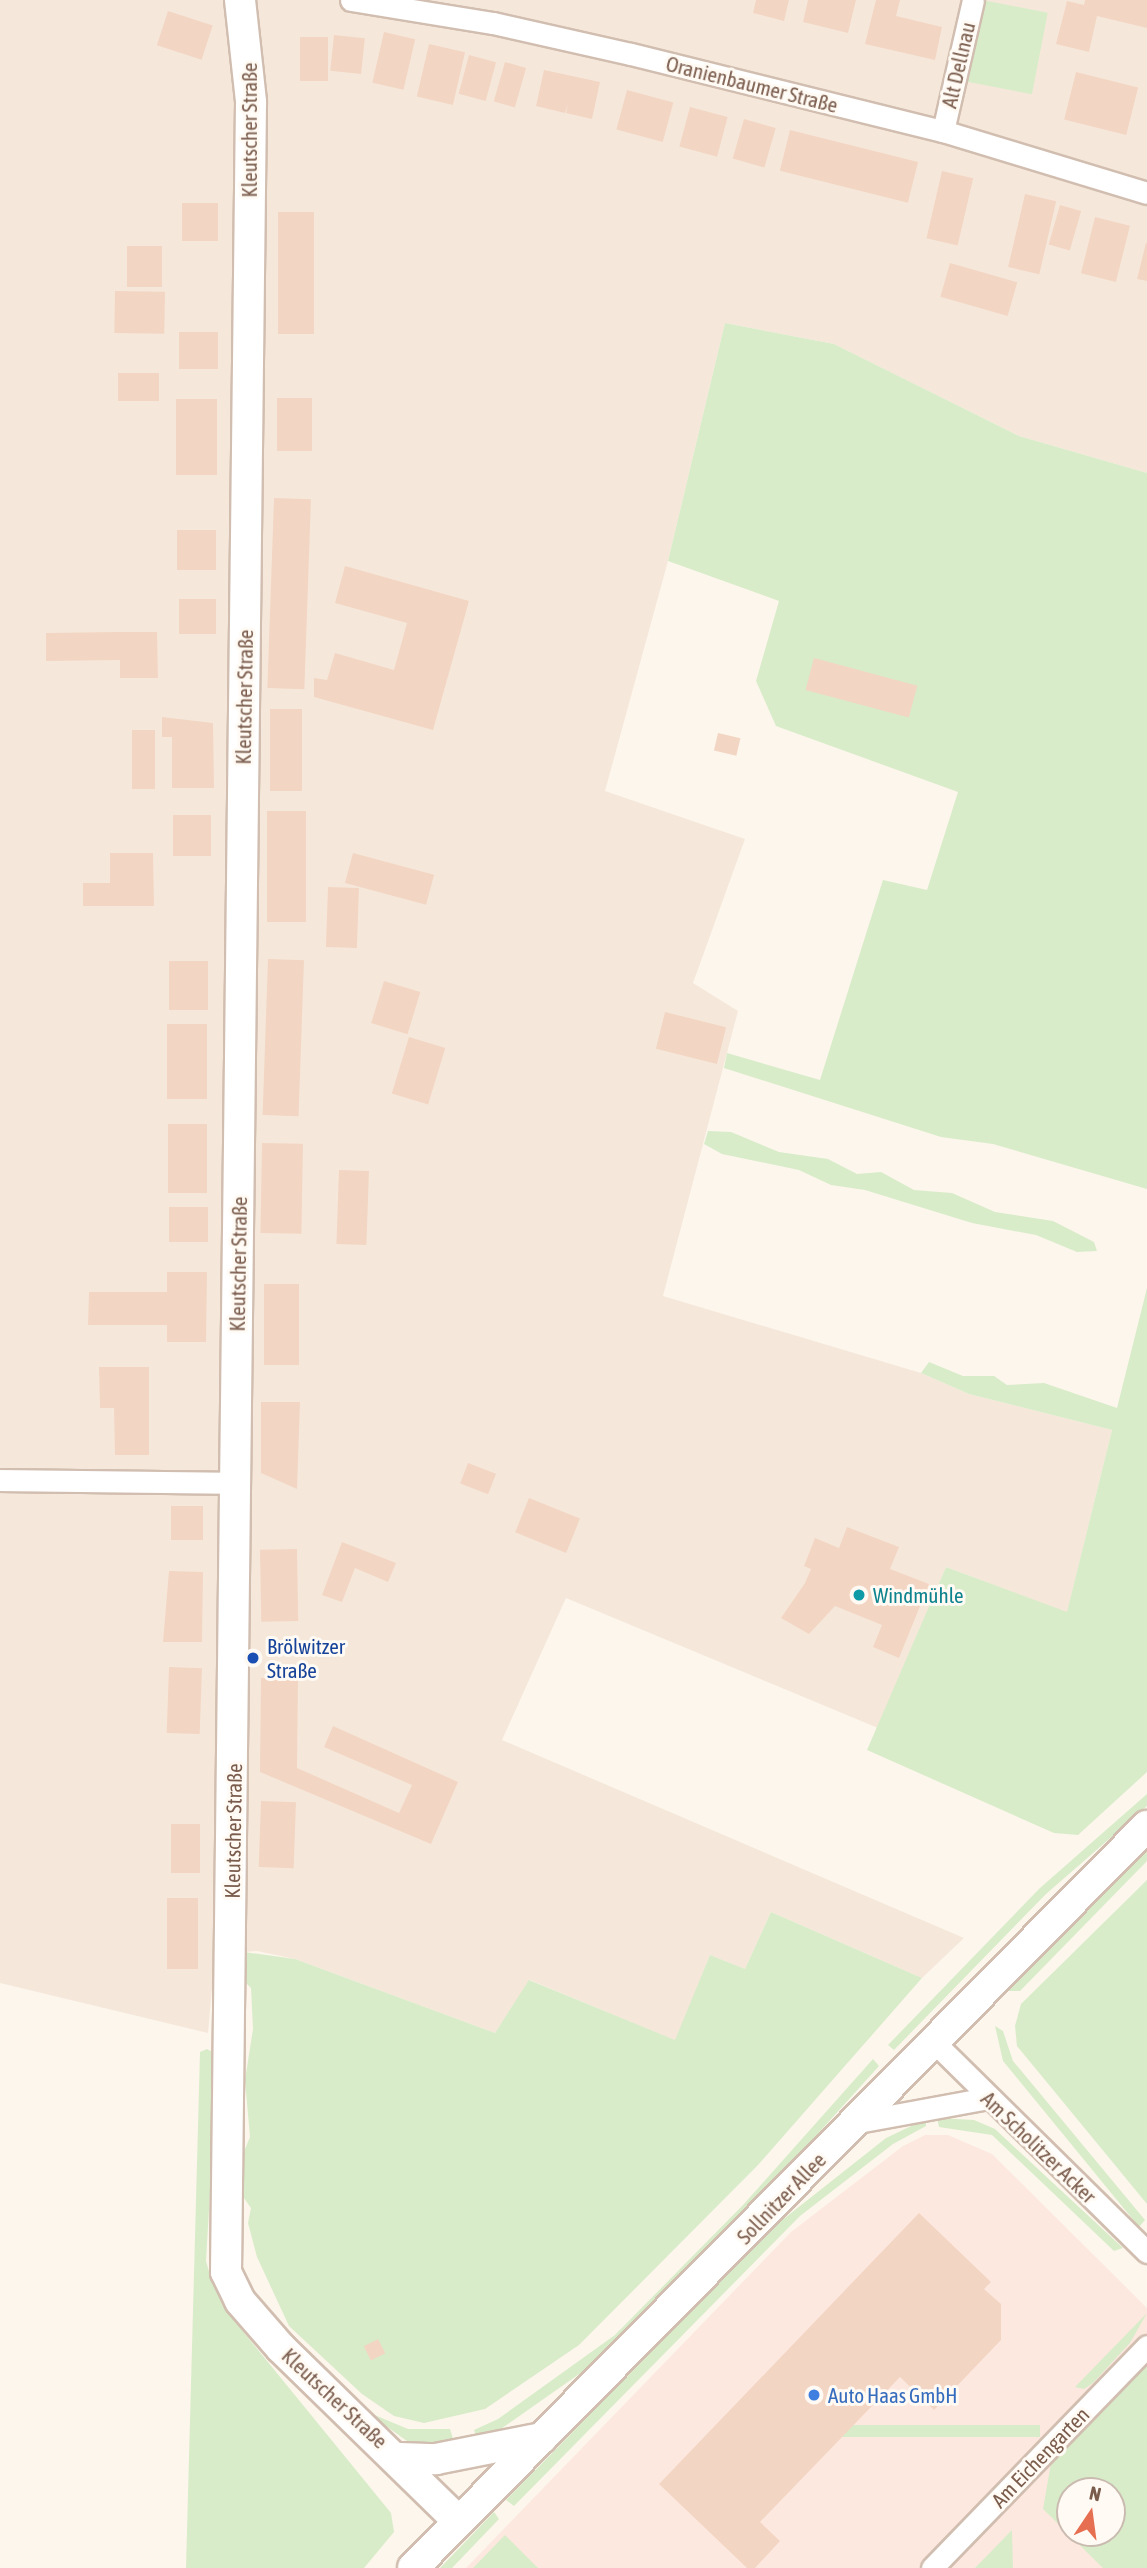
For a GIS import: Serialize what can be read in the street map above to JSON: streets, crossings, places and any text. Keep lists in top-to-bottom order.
{
  "streets": {
    "street": [
      "Alt Dellnau",
      "Oranienbaumer Straße",
      "Kleutscher Straße",
      "Am Scholitzer Acker",
      "Sollnitzer Allee",
      "Am Eichengarten"
    ]
  },
  "crossings": [
    ["Alt Dellnau", "Oranienbaumer Straße"],
    ["Kleutscher Straße", "Sollnitzer Allee"],
    ["Am Scholitzer Acker", "Sollnitzer Allee"]
  ],
  "places": ["Windmühle", "Brölwitzer Straße", "Auto Haas GmbH"],
  "north": "top"
}
